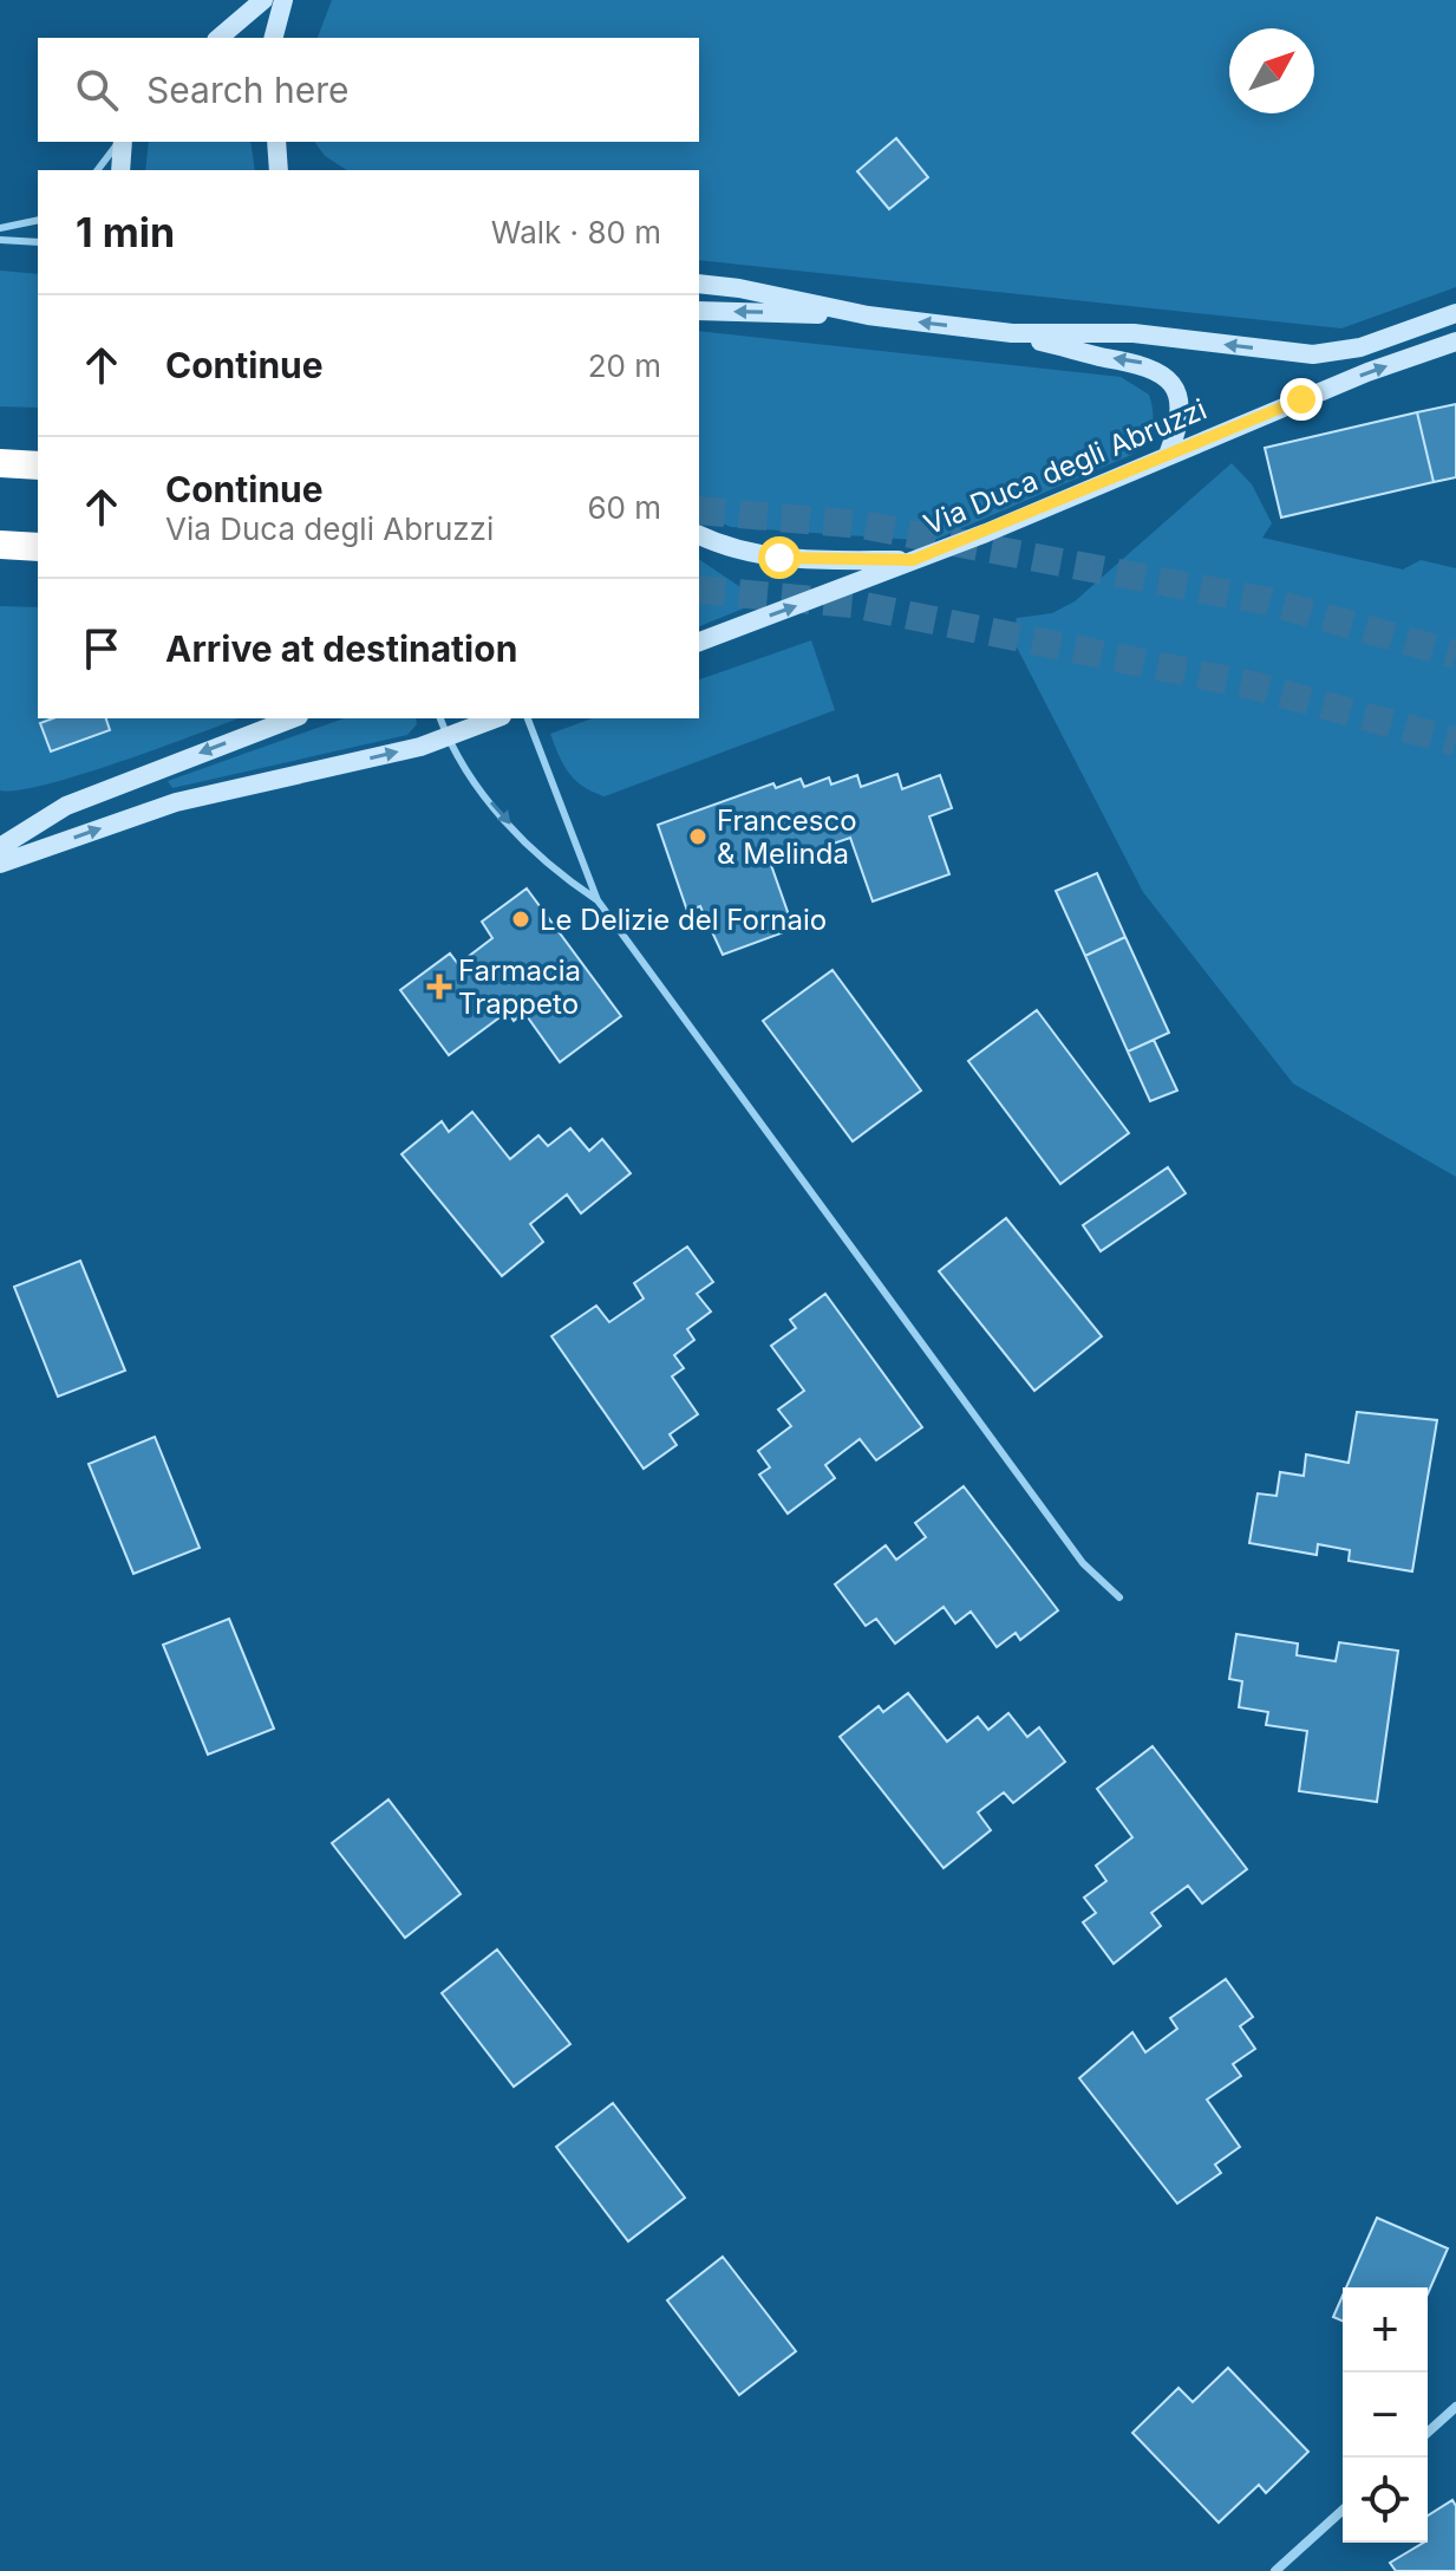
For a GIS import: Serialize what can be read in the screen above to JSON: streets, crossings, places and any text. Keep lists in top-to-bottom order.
{
  "streets": {
    "main road": ["Via Duca degli Abruzzi"]
  },
  "places": {
    "other": ["Francesco & Melinda", "Le Delizie del Fornaio"],
    "health": ["Farmacia Trappeto"]
  },
  "north": "top right",
  "page": {
    "search": "Search here",
    "heading": ["1 min", "Walk · 80 m"],
    "list": [
      ["Continue", "20 m"],
      ["Continue", "Via Duca degli Abruzzi", "60 m"],
      "Arrive at destination"
    ],
    "map_buttons": ["+", "−"]
  }
}
